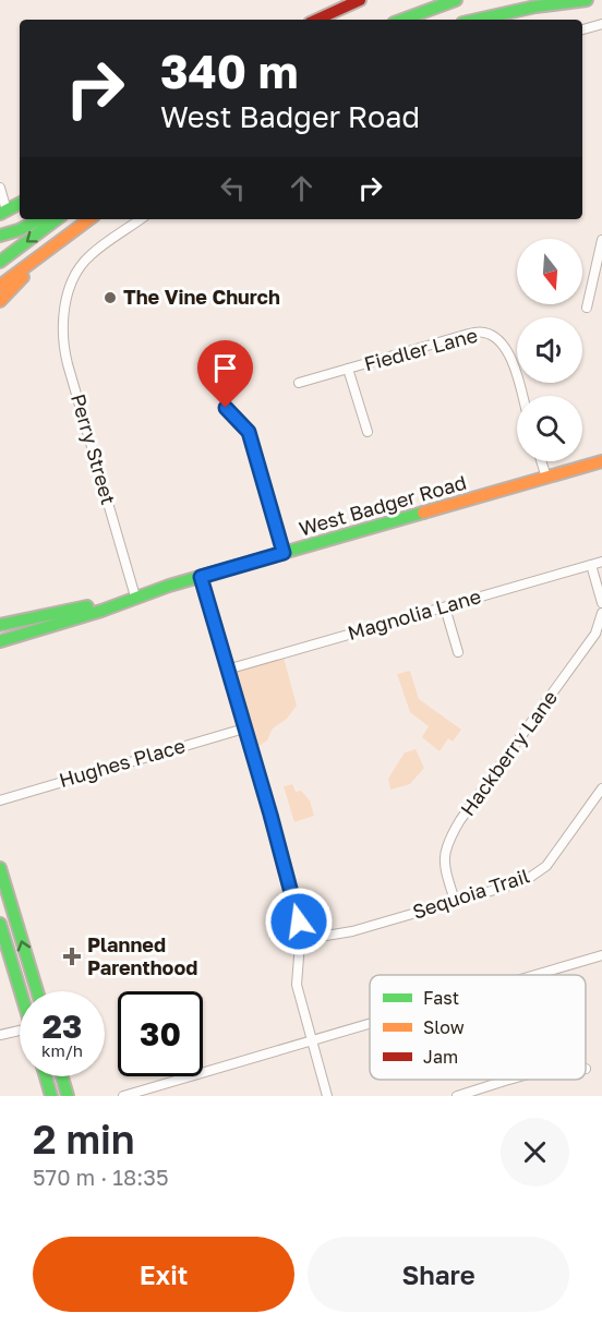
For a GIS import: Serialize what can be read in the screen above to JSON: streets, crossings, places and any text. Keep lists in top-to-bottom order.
{
  "streets": {
    "main road": ["West Badger Road"],
    "street": [
      "Fiedler Lane",
      "Perry Street",
      "Magnolia Lane",
      "Hackberry Lane",
      "Hughes Place",
      "Sequoia Trail"
    ]
  },
  "crossings": [
    ["Perry Street", "West Badger Road"],
    ["Hackberry Lane", "Sequoia Trail"]
  ],
  "places": {
    "other": ["The Vine Church"],
    "health": ["Planned Parenthood"]
  },
  "legend": ["Fast", "Slow", "Jam"],
  "north": "bottom",
  "page": {
    "turn": ["340 m", "West Badger Road"],
    "speed": "23 km/h",
    "limit": "30",
    "heading": ["2 min", "570 m · 18:35"],
    "buttons": ["Exit", "Share"]
  }
}
